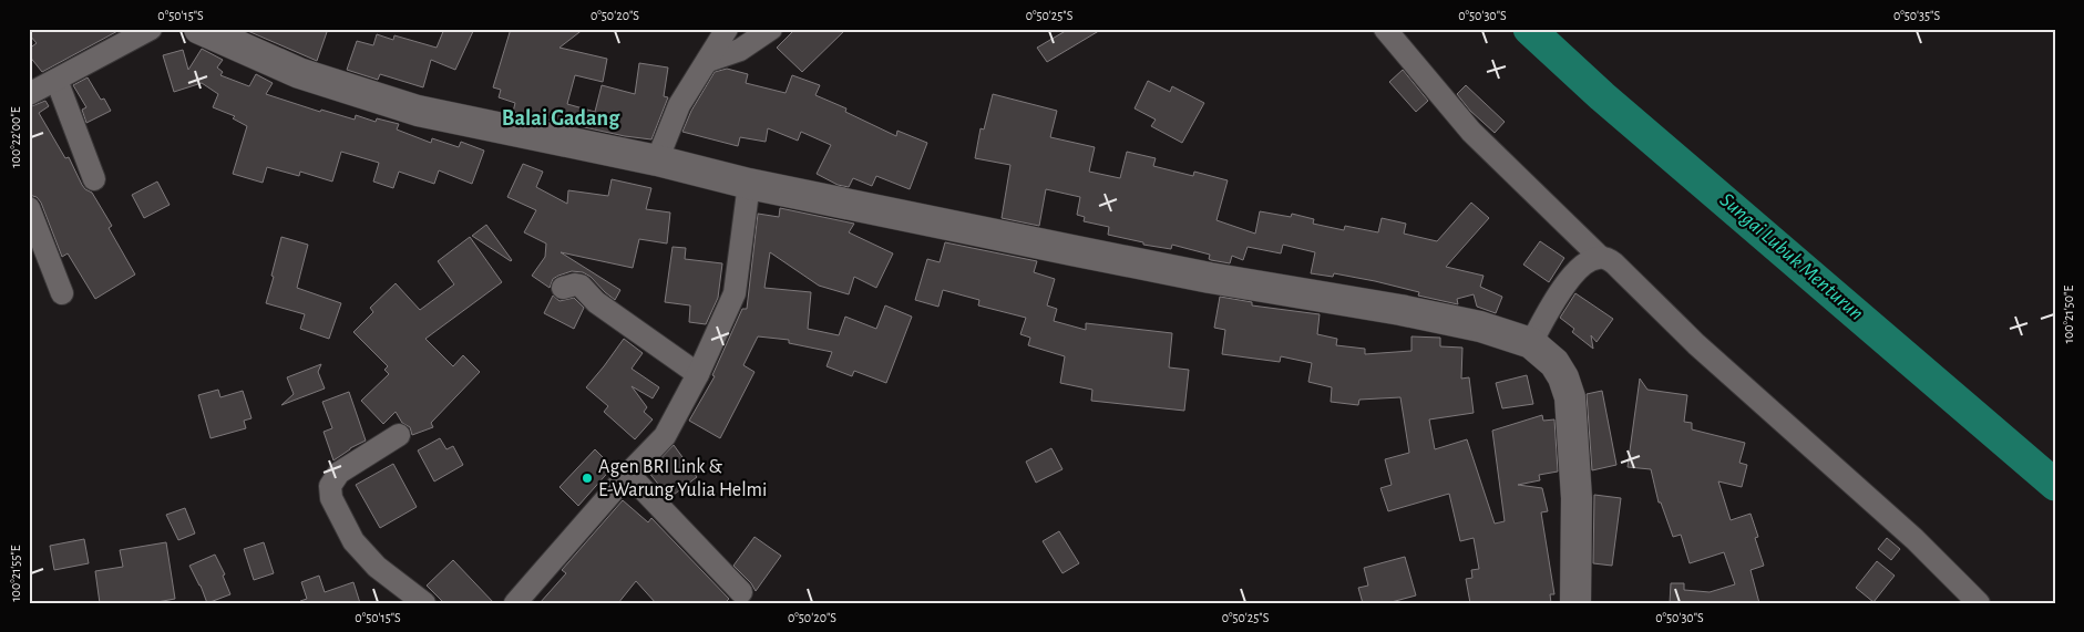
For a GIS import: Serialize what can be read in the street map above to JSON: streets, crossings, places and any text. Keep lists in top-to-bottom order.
{
  "districts": ["Balai Gadang"],
  "water": ["Sungai Lubuk Menturun"],
  "places": ["Agen BRI Link & E-Warung Yulia Helmi"],
  "coordinates": [
    "0°50'15\"S",
    "0°50'20\"S",
    "0°50'25\"S",
    "0°50'30\"S",
    "0°50'35\"S",
    "100°22'00\"E",
    "100°21'50\"E",
    "100°21'55\"E"
  ]
}
